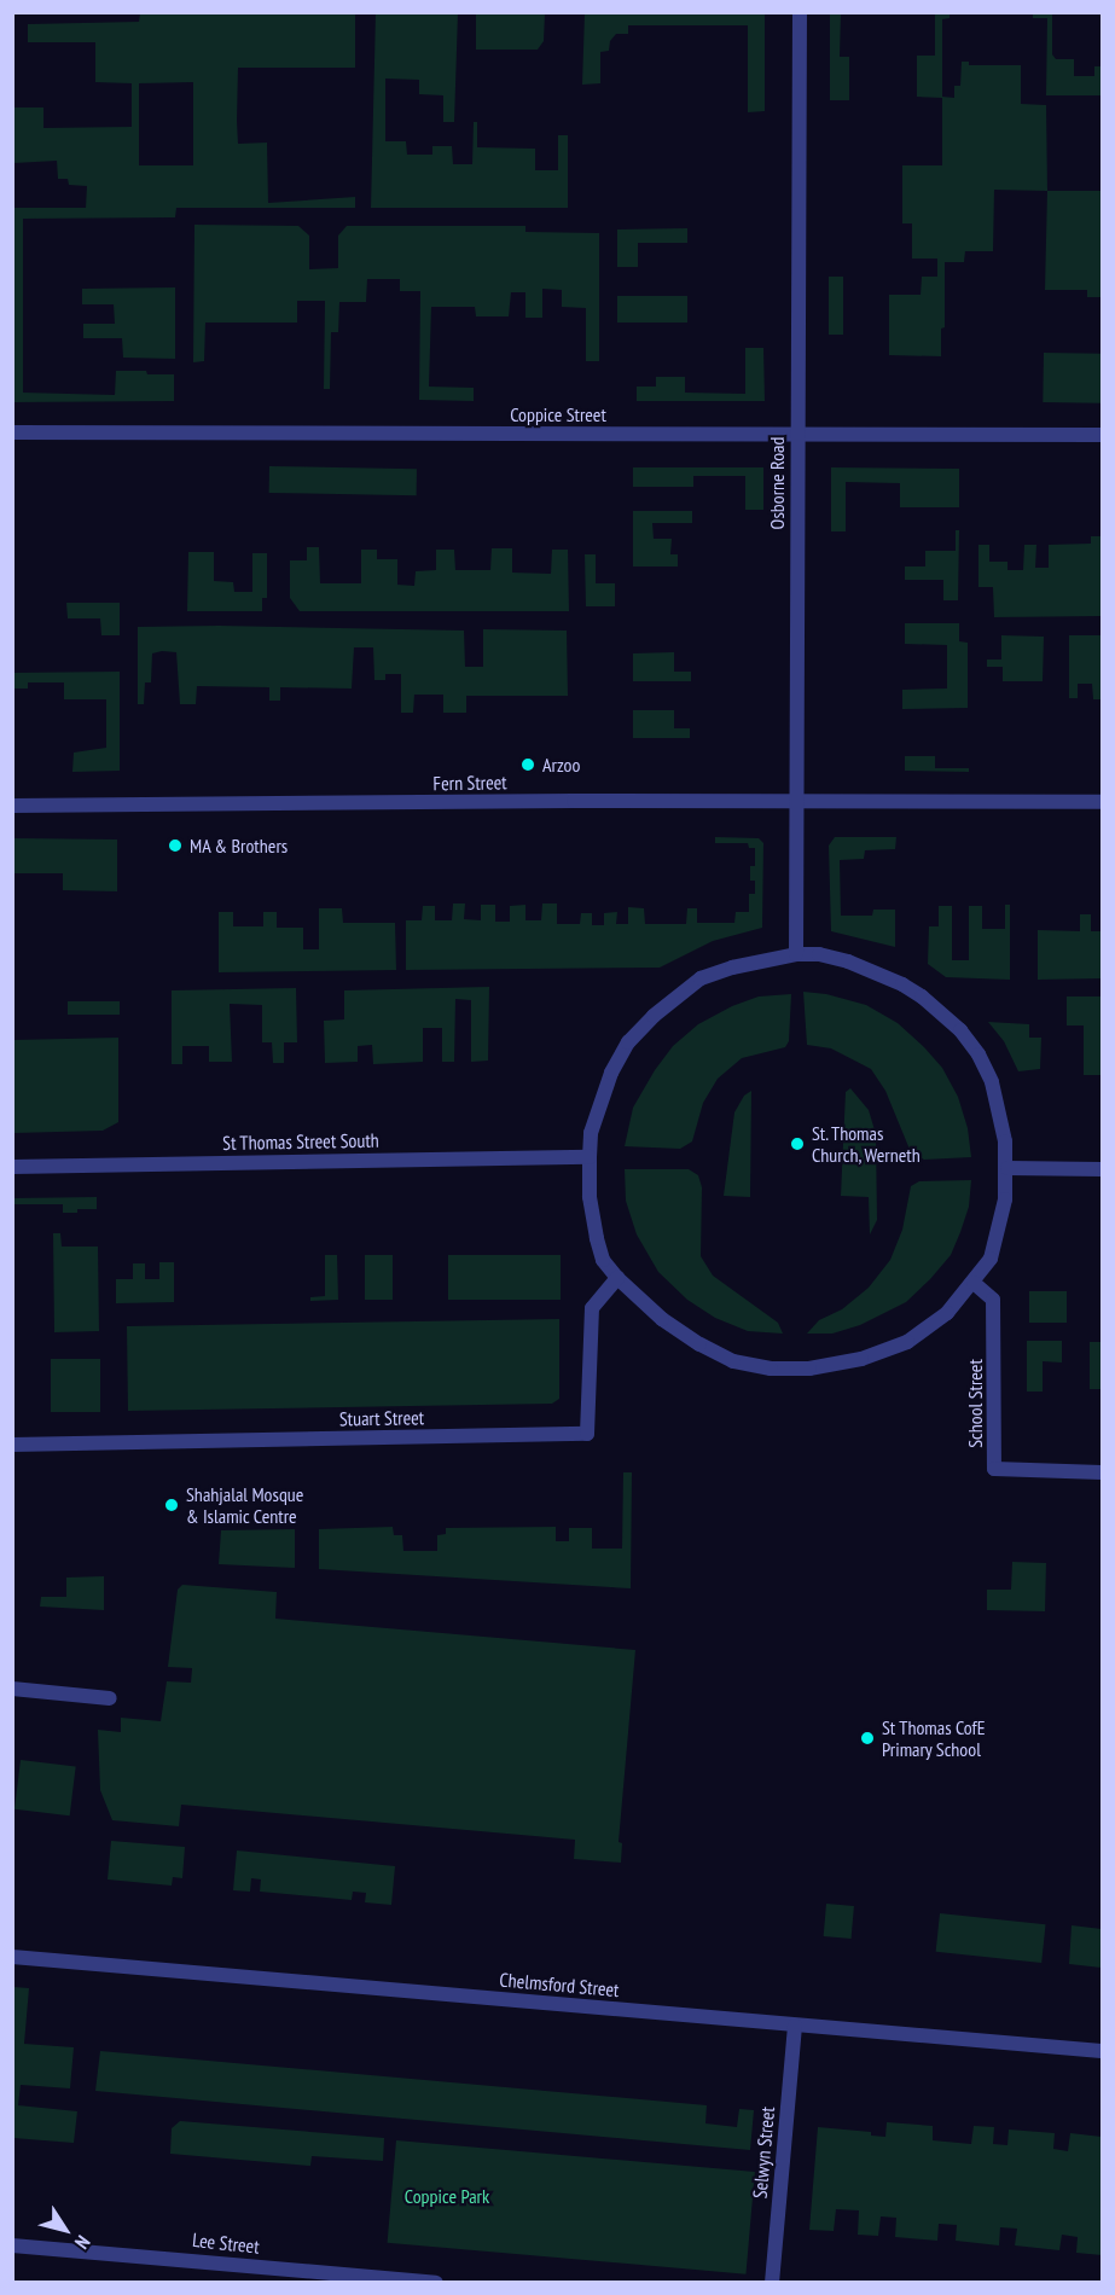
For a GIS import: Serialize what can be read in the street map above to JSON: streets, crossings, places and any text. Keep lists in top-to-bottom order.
{
  "streets": {
    "street": [
      "Coppice Street",
      "Osborne Road",
      "Fern Street",
      "St Thomas Street South",
      "School Street",
      "Stuart Street",
      "Chelmsford Street",
      "Selwyn Street",
      "Lee Street"
    ]
  },
  "crossings": [
    ["Coppice Street", "Osborne Road"],
    ["Osborne Road", "Fern Street"],
    ["Chelmsford Street", "Selwyn Street"]
  ],
  "parks": ["Coppice Park"],
  "places": [
    "Arzoo",
    "MA & Brothers",
    "St. Thomas Church, Werneth",
    "Shahjalal Mosque & Islamic Centre",
    "St Thomas CofE Primary School"
  ],
  "north": "bottom right"
}
